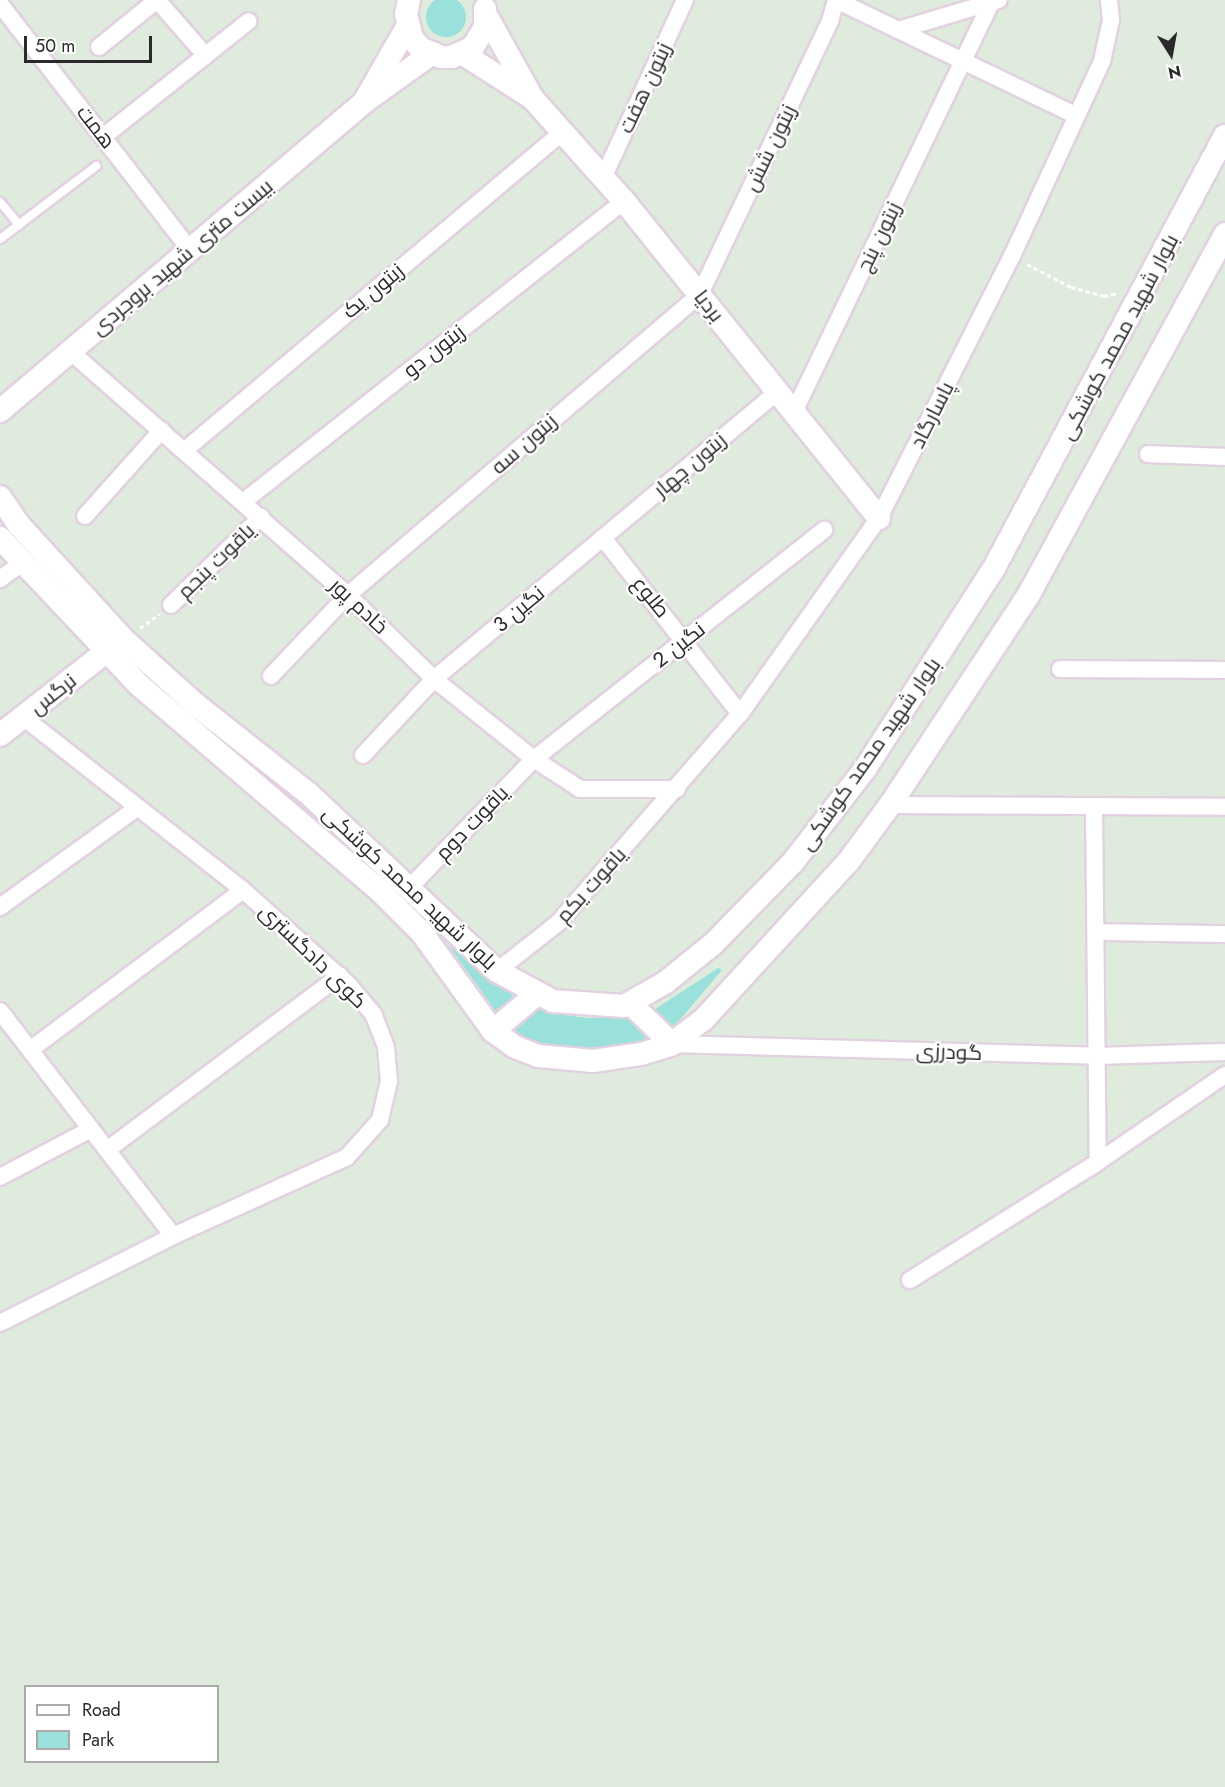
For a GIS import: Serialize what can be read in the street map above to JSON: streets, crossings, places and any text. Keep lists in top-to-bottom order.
{
  "streets": {
    "main road": [
      "بیست متری شهید بروجردی",
      "بردیا",
      "بلوار شهید محمد کوشکی",
      "نرگس"
    ],
    "street": [
      "زیتون هفت",
      "همت",
      "زیتون شش",
      "زیتون پنج",
      "زیتون یک",
      "زیتون دو",
      "پاسارگاد",
      "زیتون سه",
      "زیتون چهار",
      "یاقوت پنجم",
      "طلوع",
      "خادم پور",
      "نگین 3",
      "نگین 2",
      "یاقوت دوم",
      "یاقوت یکم",
      "کوی دادگستری",
      "گودرزی"
    ]
  },
  "crossings": [
    ["زیتون هفت", "بردیا"],
    ["همت", "بیست متری شهید بروجردی"],
    ["زیتون شش", "بردیا"],
    ["زیتون شش", "زیتون سه"],
    ["زیتون پنج", "بردیا"],
    ["بیست متری شهید بروجردی", "خادم پور"],
    ["زیتون یک", "بردیا"],
    ["زیتون یک", "خادم پور"],
    ["بردیا", "زیتون دو"],
    ["بردیا", "پاسارگاد"],
    ["بردیا", "زیتون سه"],
    ["بردیا", "زیتون چهار"],
    ["بلوار شهید محمد کوشکی", "نرگس"],
    ["بلوار شهید محمد کوشکی", "یاقوت دوم"],
    ["بلوار شهید محمد کوشکی", "یاقوت یکم"],
    ["بلوار شهید محمد کوشکی", "گودرزی"],
    ["زیتون دو", "خادم پور"],
    ["پاسارگاد", "طلوع"],
    ["پاسارگاد", "خادم پور"],
    ["پاسارگاد", "یاقوت یکم"],
    ["زیتون سه", "خادم پور"],
    ["زیتون چهار", "طلوع"],
    ["زیتون چهار", "نگین 3"],
    ["یاقوت پنجم", "خادم پور"],
    ["طلوع", "نگین 3"],
    ["طلوع", "نگین 2"],
    ["خادم پور", "نگین 3"],
    ["خادم پور", "نگین 2"],
    ["خادم پور", "یاقوت دوم"],
    ["خادم پور", "یاقوت یکم"],
    ["نگین 2", "یاقوت دوم"],
    ["نرگس", "کوی دادگستری"]
  ],
  "legend": ["Road", "Park"],
  "scale_bar": "50 m",
  "north": "bottom"
}
